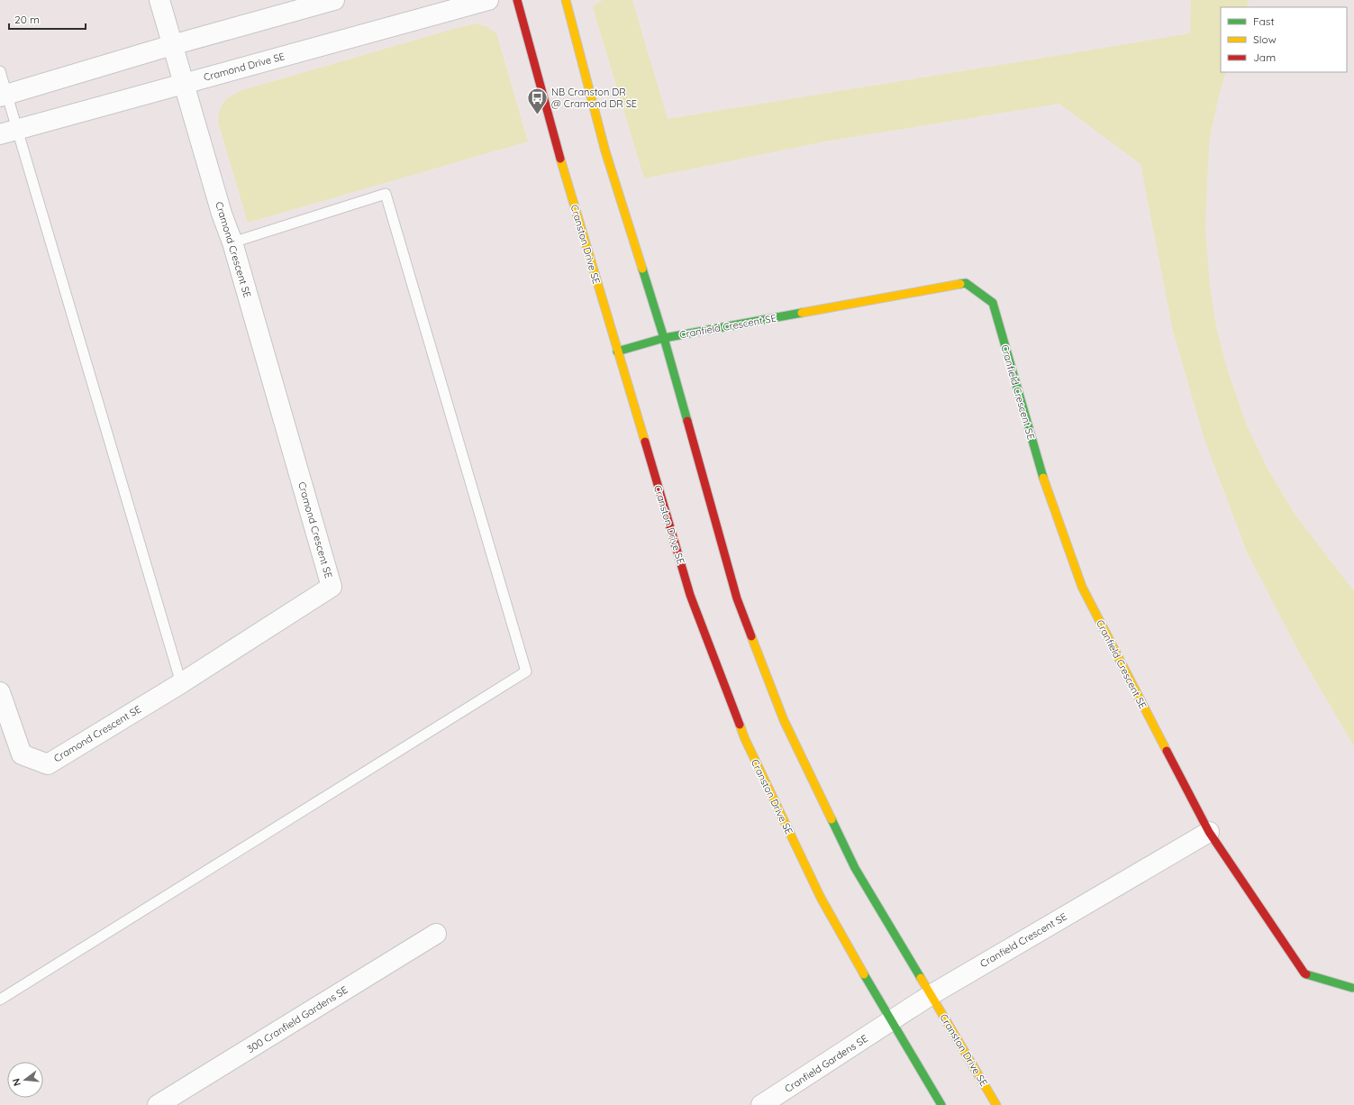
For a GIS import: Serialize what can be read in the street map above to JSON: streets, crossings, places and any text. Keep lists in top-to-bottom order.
{
  "streets": {
    "street": [
      "Cramond Drive SE",
      "Cranston Drive SE",
      "Cramond Crescent SE",
      "Cranfield Crescent SE",
      "300 Cranfield Gardens SE",
      "Cranfield Gardens SE"
    ]
  },
  "crossings": [
    ["Cramond Drive SE", "Cramond Crescent SE"],
    ["Cranston Drive SE", "Cranfield Crescent SE"],
    ["Cranston Drive SE", "Cranfield Gardens SE"]
  ],
  "places": {
    "bus stop": ["NB Cranston DR @ Cramond DR SE"]
  },
  "legend": ["Fast", "Slow", "Jam"],
  "scale_bar": "20 m",
  "north": "left"
}
